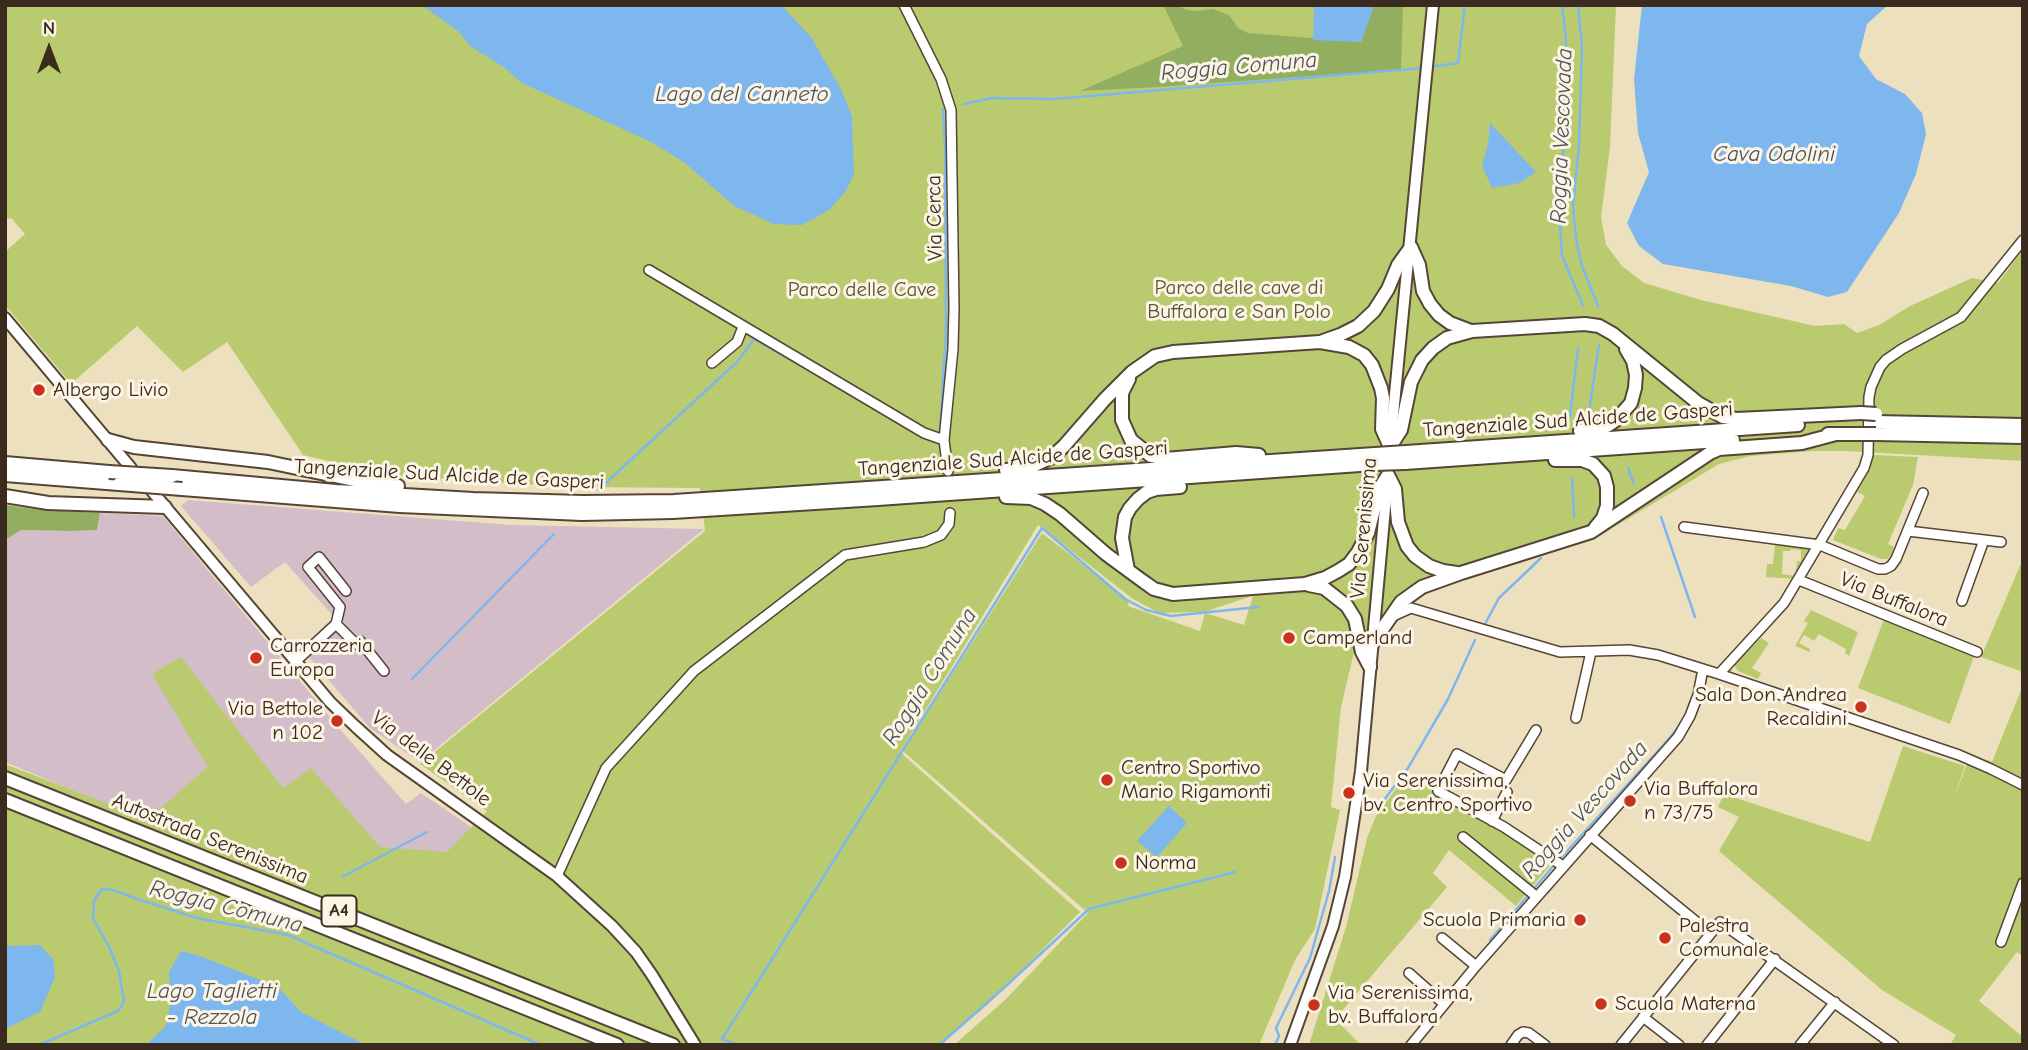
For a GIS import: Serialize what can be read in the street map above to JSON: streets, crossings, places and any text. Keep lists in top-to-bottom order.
{
  "streets": {
    "highway": ["Tangenziale Sud Alcide de Gasperi", "Autostrada Serenissima", "A4"],
    "main road": ["Via Serenissima", "Via delle Bettole"],
    "street": ["Via Cerca", "Via Buffalora"]
  },
  "water": [
    "Roggia Comuna",
    "Lago del Canneto",
    "Roggia Vescovada",
    "Cava Odolini",
    "Lago Taglietti - Rezzola"
  ],
  "parks": ["Parco delle cave di Buffalora e San Polo", "Parco delle Cave"],
  "places": [
    "Albergo Livio",
    "Camperland",
    "Carrozzeria Europa",
    "Sala Don Andrea Recaldini",
    "Via Bettole n 102",
    "Centro Sportivo Mario Rigamonti",
    "Via Serenissima, bv. Centro Sportivo",
    "Via Buffalora n 73/75",
    "Norma",
    "Scuola Primaria",
    "Palestra Comunale",
    "Scuola Materna",
    "Via Serenissima, bv. Buffalora"
  ],
  "north": "top"
}
